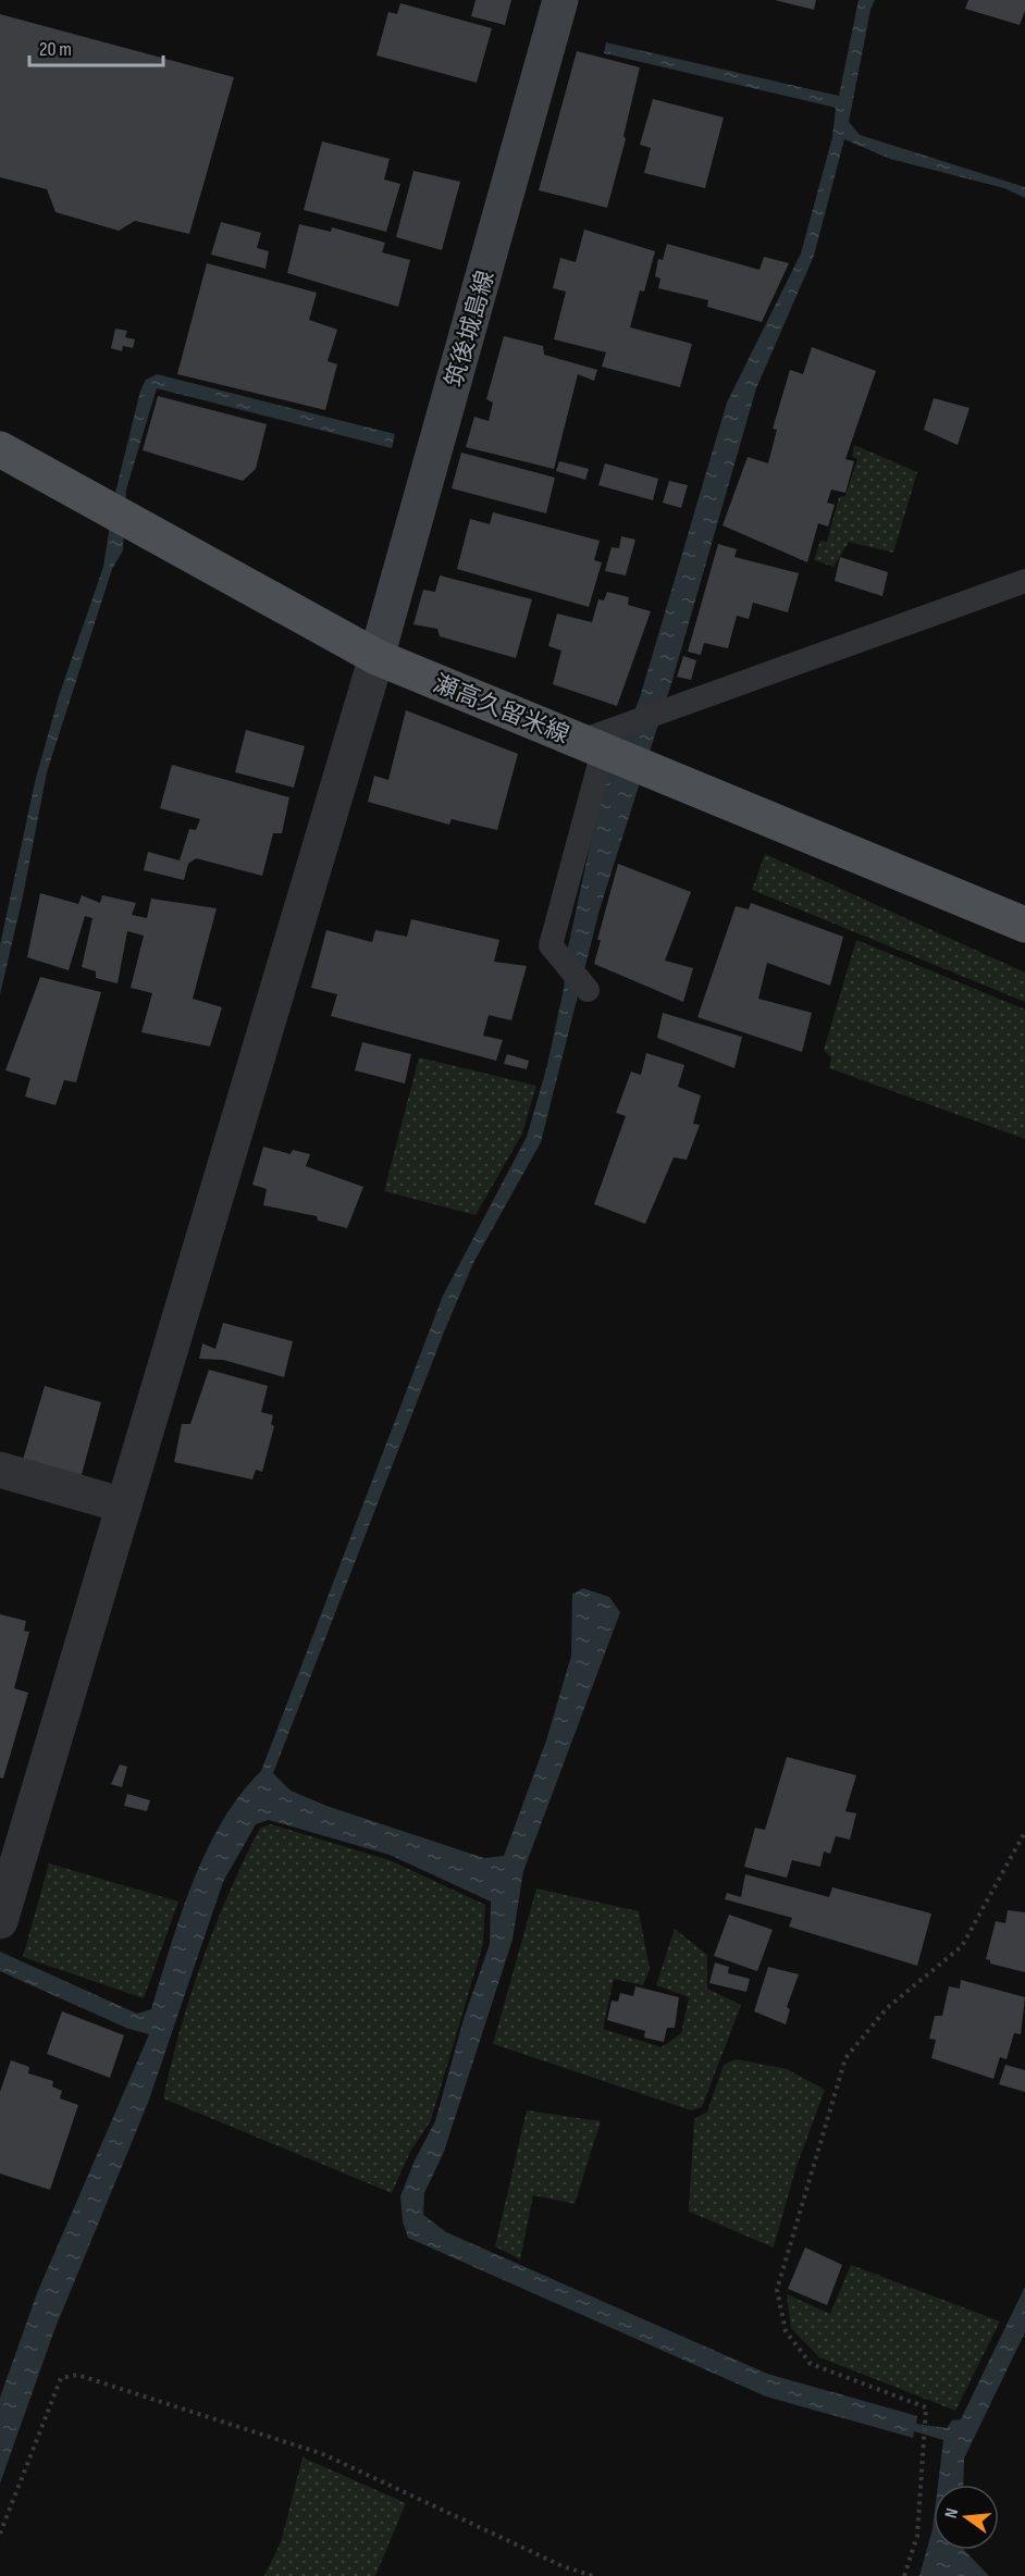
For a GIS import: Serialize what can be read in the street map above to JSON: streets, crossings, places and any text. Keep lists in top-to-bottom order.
{
  "streets": {
    "main road": ["筑後城島線", "瀬高久留米線"]
  },
  "crossings": [
    ["筑後城島線", "瀬高久留米線"]
  ],
  "scale_bar": "20 m",
  "north": "left"
}
